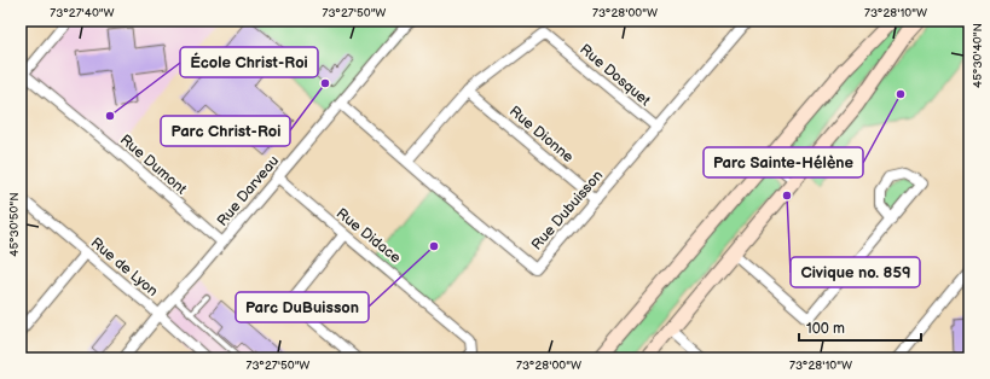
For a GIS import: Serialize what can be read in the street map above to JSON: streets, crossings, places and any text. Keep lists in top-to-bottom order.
{
  "streets": {
    "street": [
      "Rue Dosquet",
      "Rue Dionne",
      "Rue Dumont",
      "Rue Darveau",
      "Rue Dubuisson",
      "Rue Didace",
      "Rue de Lyon"
    ]
  },
  "crossings": [
    ["Rue Dosquet", "Rue Dionne"],
    ["Rue Dosquet", "Rue Dubuisson"],
    ["Rue Dionne", "Rue Dubuisson"],
    ["Rue Dumont", "Rue Darveau"],
    ["Rue Darveau", "Rue Dubuisson"],
    ["Rue Darveau", "Rue Didace"],
    ["Rue Darveau", "Rue de Lyon"]
  ],
  "places": [
    "Parc Christ-Roi",
    "Parc Sainte-Hélène",
    "École Christ-Roi",
    "Civique no. 859",
    "Parc DuBuisson"
  ],
  "scale_bar": "100 m",
  "coordinates": [
    "73°27'40\"W",
    "73°27'50\"W",
    "73°28'00\"W",
    "73°28'10\"W",
    "45°30'40\"N",
    "45°30'50\"N"
  ]
}
